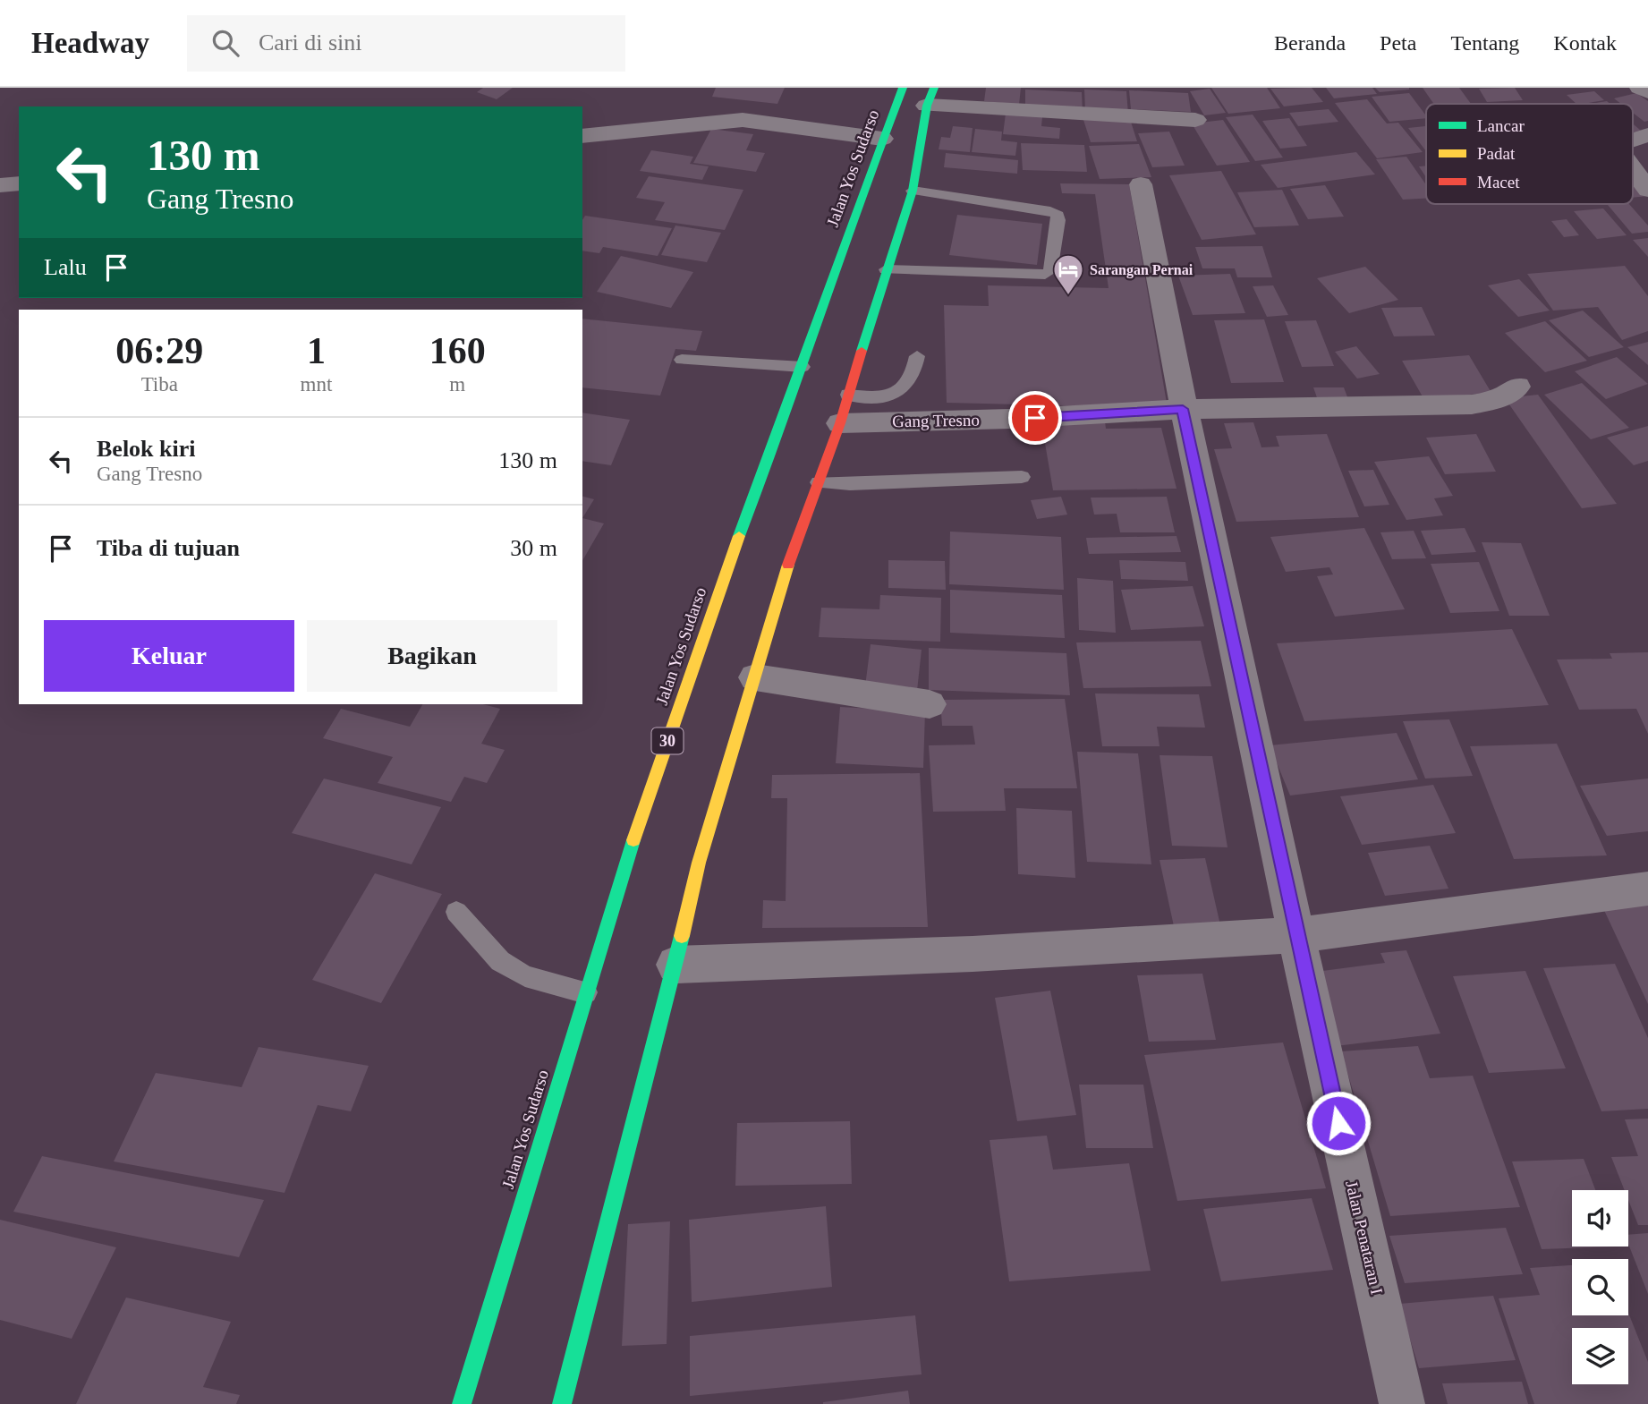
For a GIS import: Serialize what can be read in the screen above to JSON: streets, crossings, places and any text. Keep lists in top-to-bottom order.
{
  "streets": {
    "highway": ["Jalan Yos Sudarso", "30"],
    "street": ["Gang Tresno", "Jalan Penataran I"]
  },
  "crossings": [
    ["Gang Tresno", "Jalan Penataran I"]
  ],
  "places": {
    "hotel": ["Sarangan Pernai"]
  },
  "legend": ["Lancar", "Padat", "Macet"],
  "page": {
    "header": "Headway",
    "search": "Cari di sini",
    "nav": [
      "Beranda",
      "Peta",
      "Tentang",
      "Kontak"
    ],
    "turn": ["130 m", "Gang Tresno"],
    "then": "Lalu",
    "eta": [
      "06:29",
      "Tiba",
      "1",
      "mnt",
      "160",
      "m"
    ],
    "list": [
      {
        "name": "Belok kiri",
        "note": "Gang Tresno",
        "value": "130 m"
      },
      {
        "name": "Tiba di tujuan",
        "value": "30 m"
      }
    ],
    "buttons": ["Keluar", "Bagikan"]
  }
}
